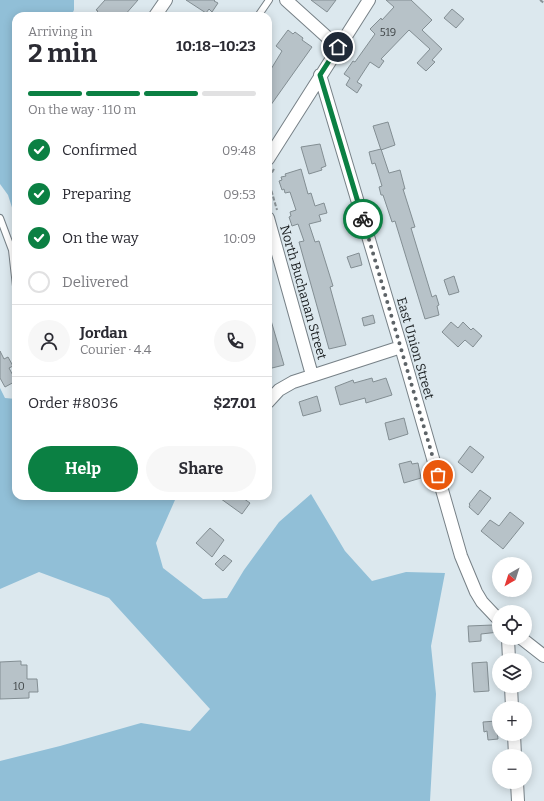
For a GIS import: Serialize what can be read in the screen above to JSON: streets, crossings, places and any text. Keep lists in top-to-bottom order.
{
  "streets": {
    "street": ["North Buchanan Street", "East Union Street"]
  },
  "house_numbers": ["519", "10"],
  "north": "bottom left",
  "page": {
    "heading": ["2 min", "Arriving in", "10:18–10:23"],
    "panel": [
      "Jordan",
      "Courier · 4.4",
      "Order #8036",
      "$27.01"
    ],
    "bar": "On the way · 110 m",
    "list": [
      ["Confirmed", "09:48"],
      ["Preparing", "09:53"],
      ["On the way", "10:09"],
      "Delivered"
    ],
    "buttons": ["Help", "Share"],
    "map_buttons": ["+", "−"]
  }
}
